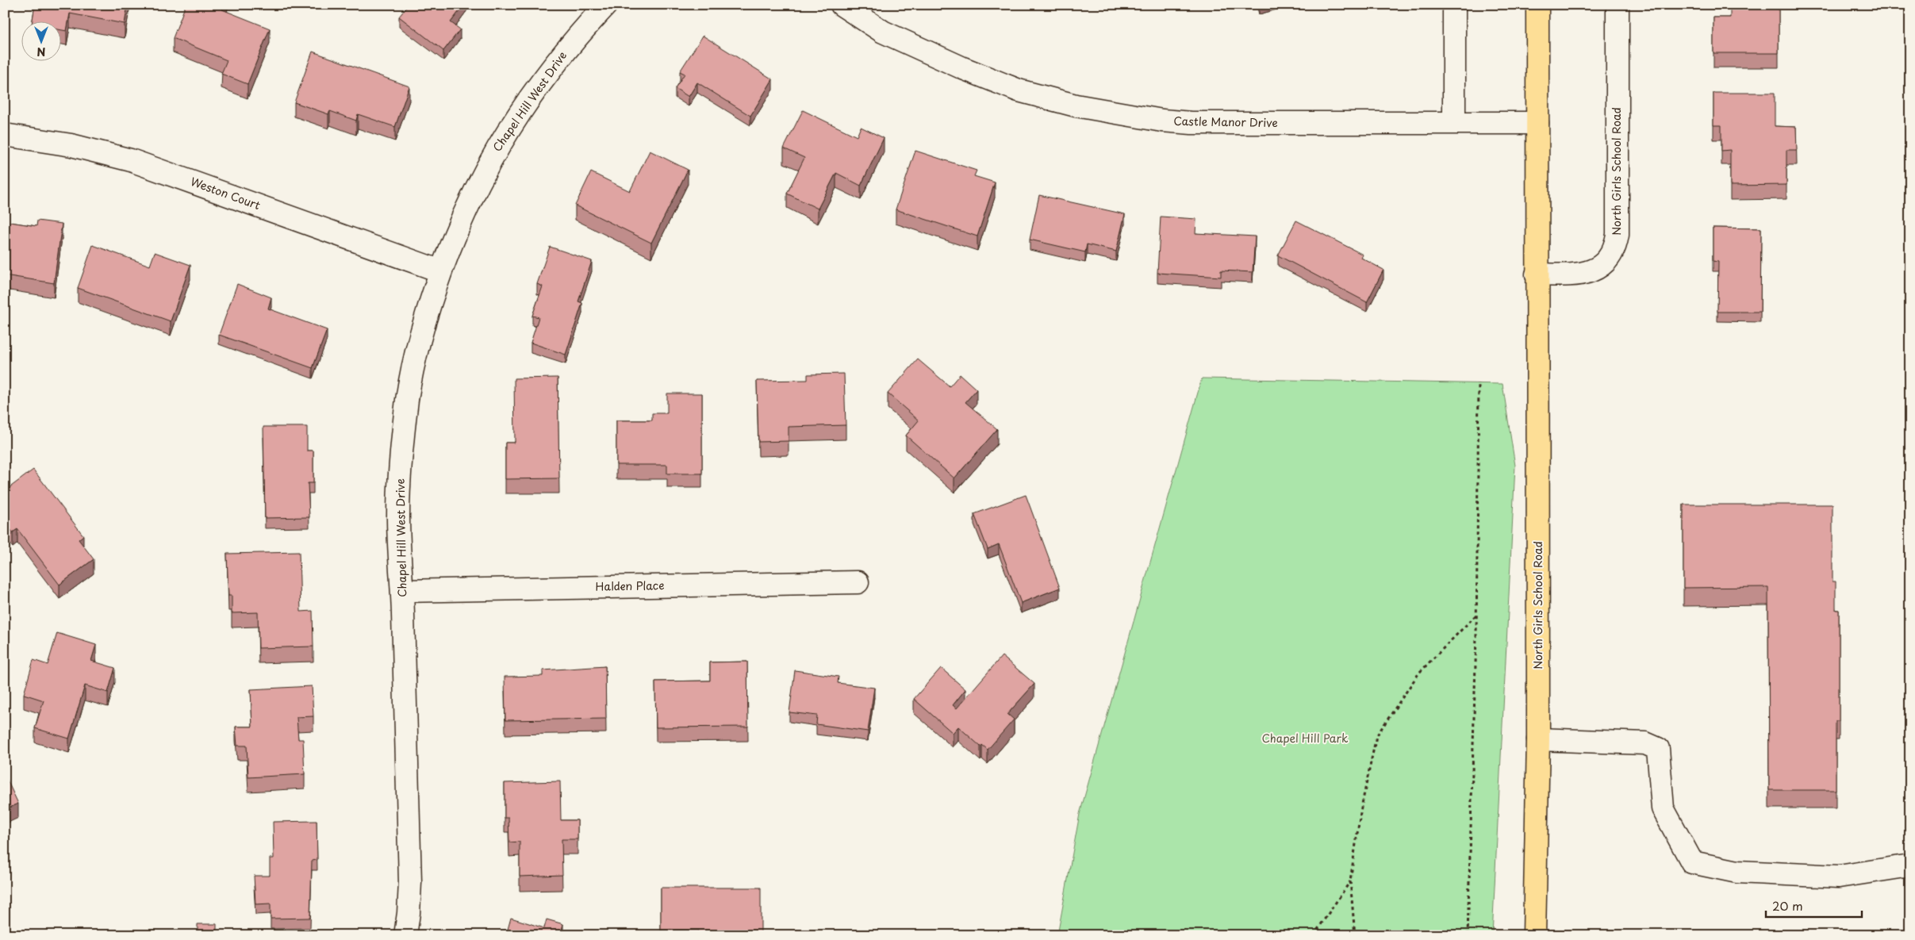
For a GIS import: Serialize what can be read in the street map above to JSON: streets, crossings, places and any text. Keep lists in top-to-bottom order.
{
  "streets": {
    "main road": ["North Girls School Road"],
    "street": [
      "Chapel Hill West Drive",
      "Castle Manor Drive",
      "Weston Court",
      "Halden Place"
    ]
  },
  "crossings": [
    ["Chapel Hill West Drive", "Weston Court"],
    ["Chapel Hill West Drive", "Halden Place"],
    ["Castle Manor Drive", "North Girls School Road"]
  ],
  "parks": ["Chapel Hill Park"],
  "scale_bar": "20 m",
  "north": "bottom"
}
